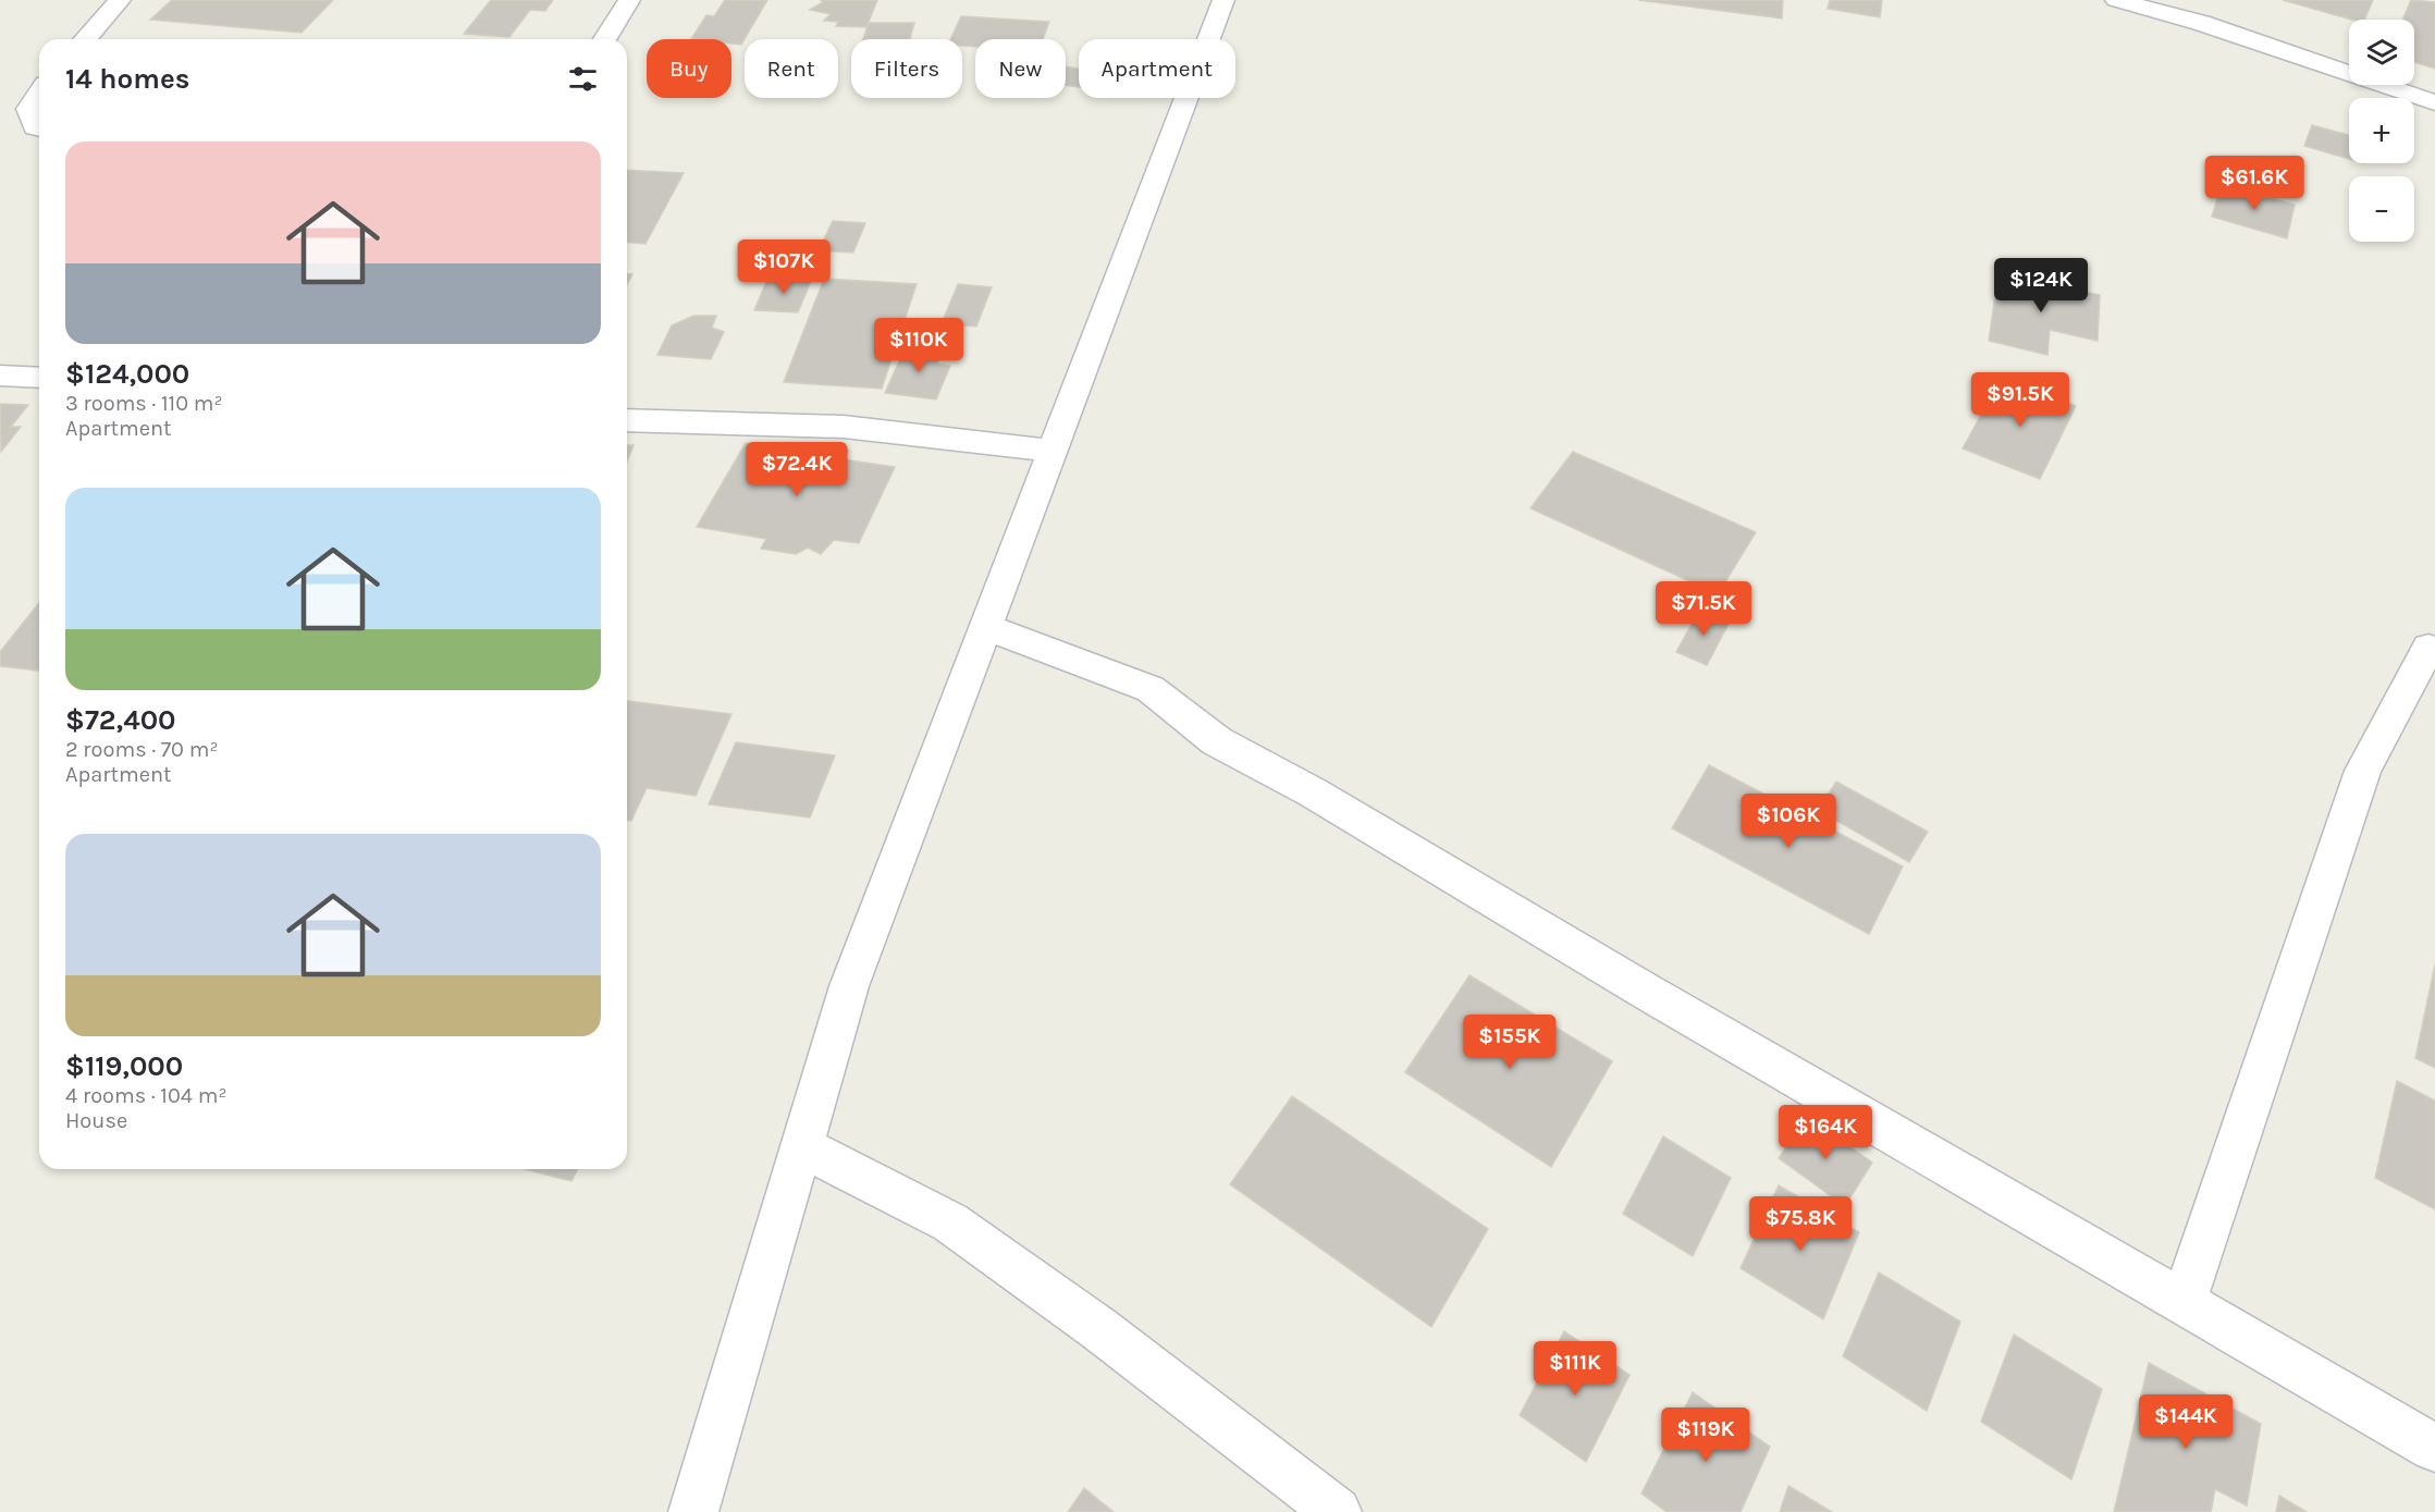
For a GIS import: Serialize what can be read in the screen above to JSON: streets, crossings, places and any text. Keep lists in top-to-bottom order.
{
  "page": {
    "map_buttons": ["+", "−"],
    "chip": [
      "Buy",
      "Rent",
      "Filters",
      "New",
      "Apartment"
    ],
    "heading": "14 homes",
    "list": [
      {
        "name": "$124,000",
        "note": "3 rooms · 110 m² · Apartment"
      },
      {
        "name": "$72,400",
        "note": "2 rooms · 70 m² · Apartment"
      },
      {
        "name": "$119,000",
        "note": "4 rooms · 104 m² · House"
      }
    ],
    "price": [
      "$61.6K",
      "$107K",
      "$124K",
      "$110K",
      "$91.5K",
      "$72.4K",
      "$71.5K",
      "$106K",
      "$155K",
      "$164K",
      "$75.8K",
      "$111K",
      "$144K",
      "$119K"
    ]
  }
}
